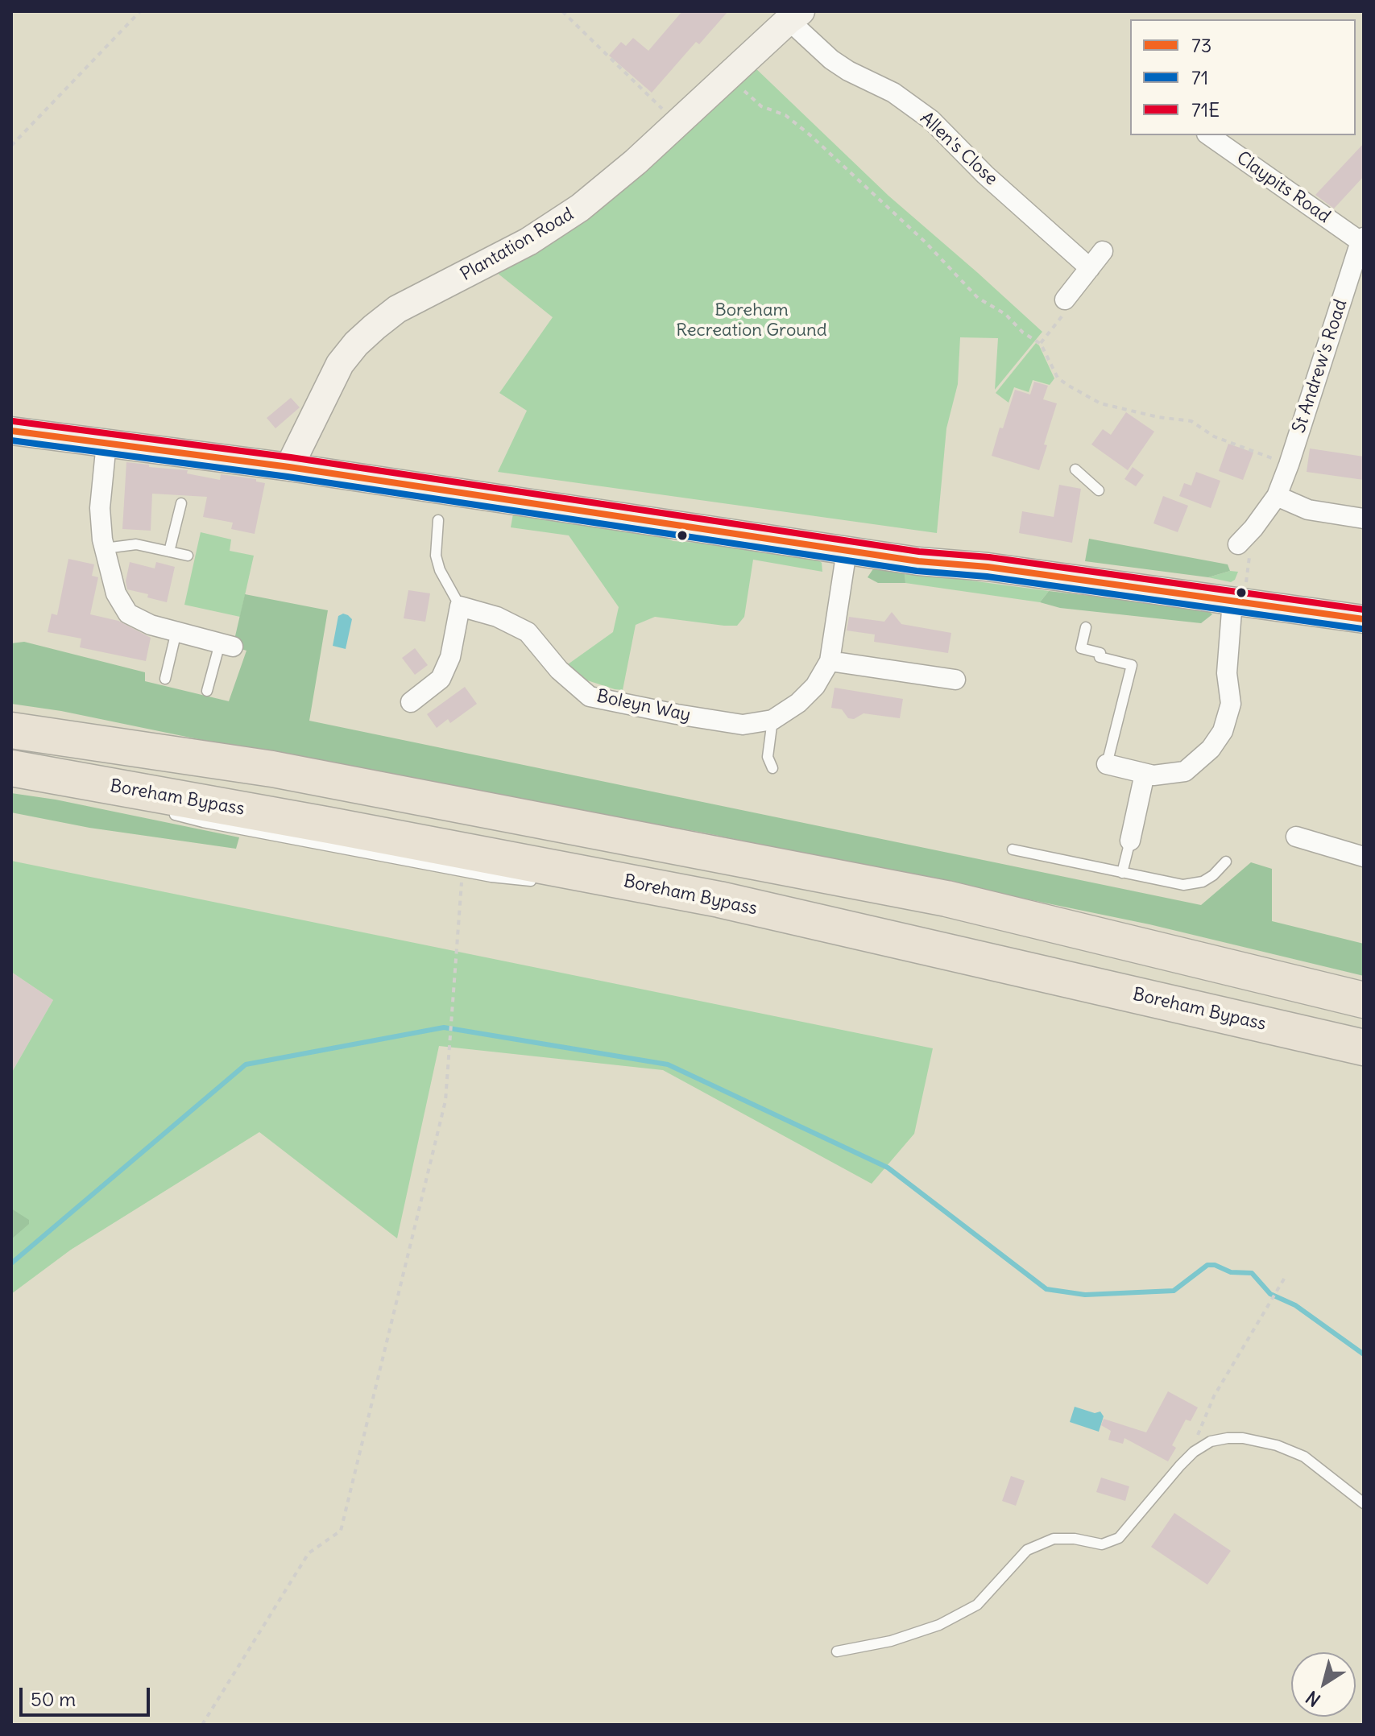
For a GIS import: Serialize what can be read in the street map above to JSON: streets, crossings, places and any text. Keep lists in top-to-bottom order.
{
  "streets": {
    "highway": ["Boreham Bypass"],
    "main road": ["Plantation Road"],
    "street": [
      "Allen's Close",
      "Claypits Road",
      "St Andrew's Road",
      "Boleyn Way"
    ]
  },
  "crossings": [
    ["Allen's Close", "Plantation Road"],
    ["Claypits Road", "St Andrew's Road"]
  ],
  "parks": ["Boreham Recreation Ground"],
  "lines": ["transit line 71E", "transit line 73", "transit line 71"],
  "legend": ["73", "71", "71E"],
  "scale_bar": "50 m",
  "north": "bottom left"
}
